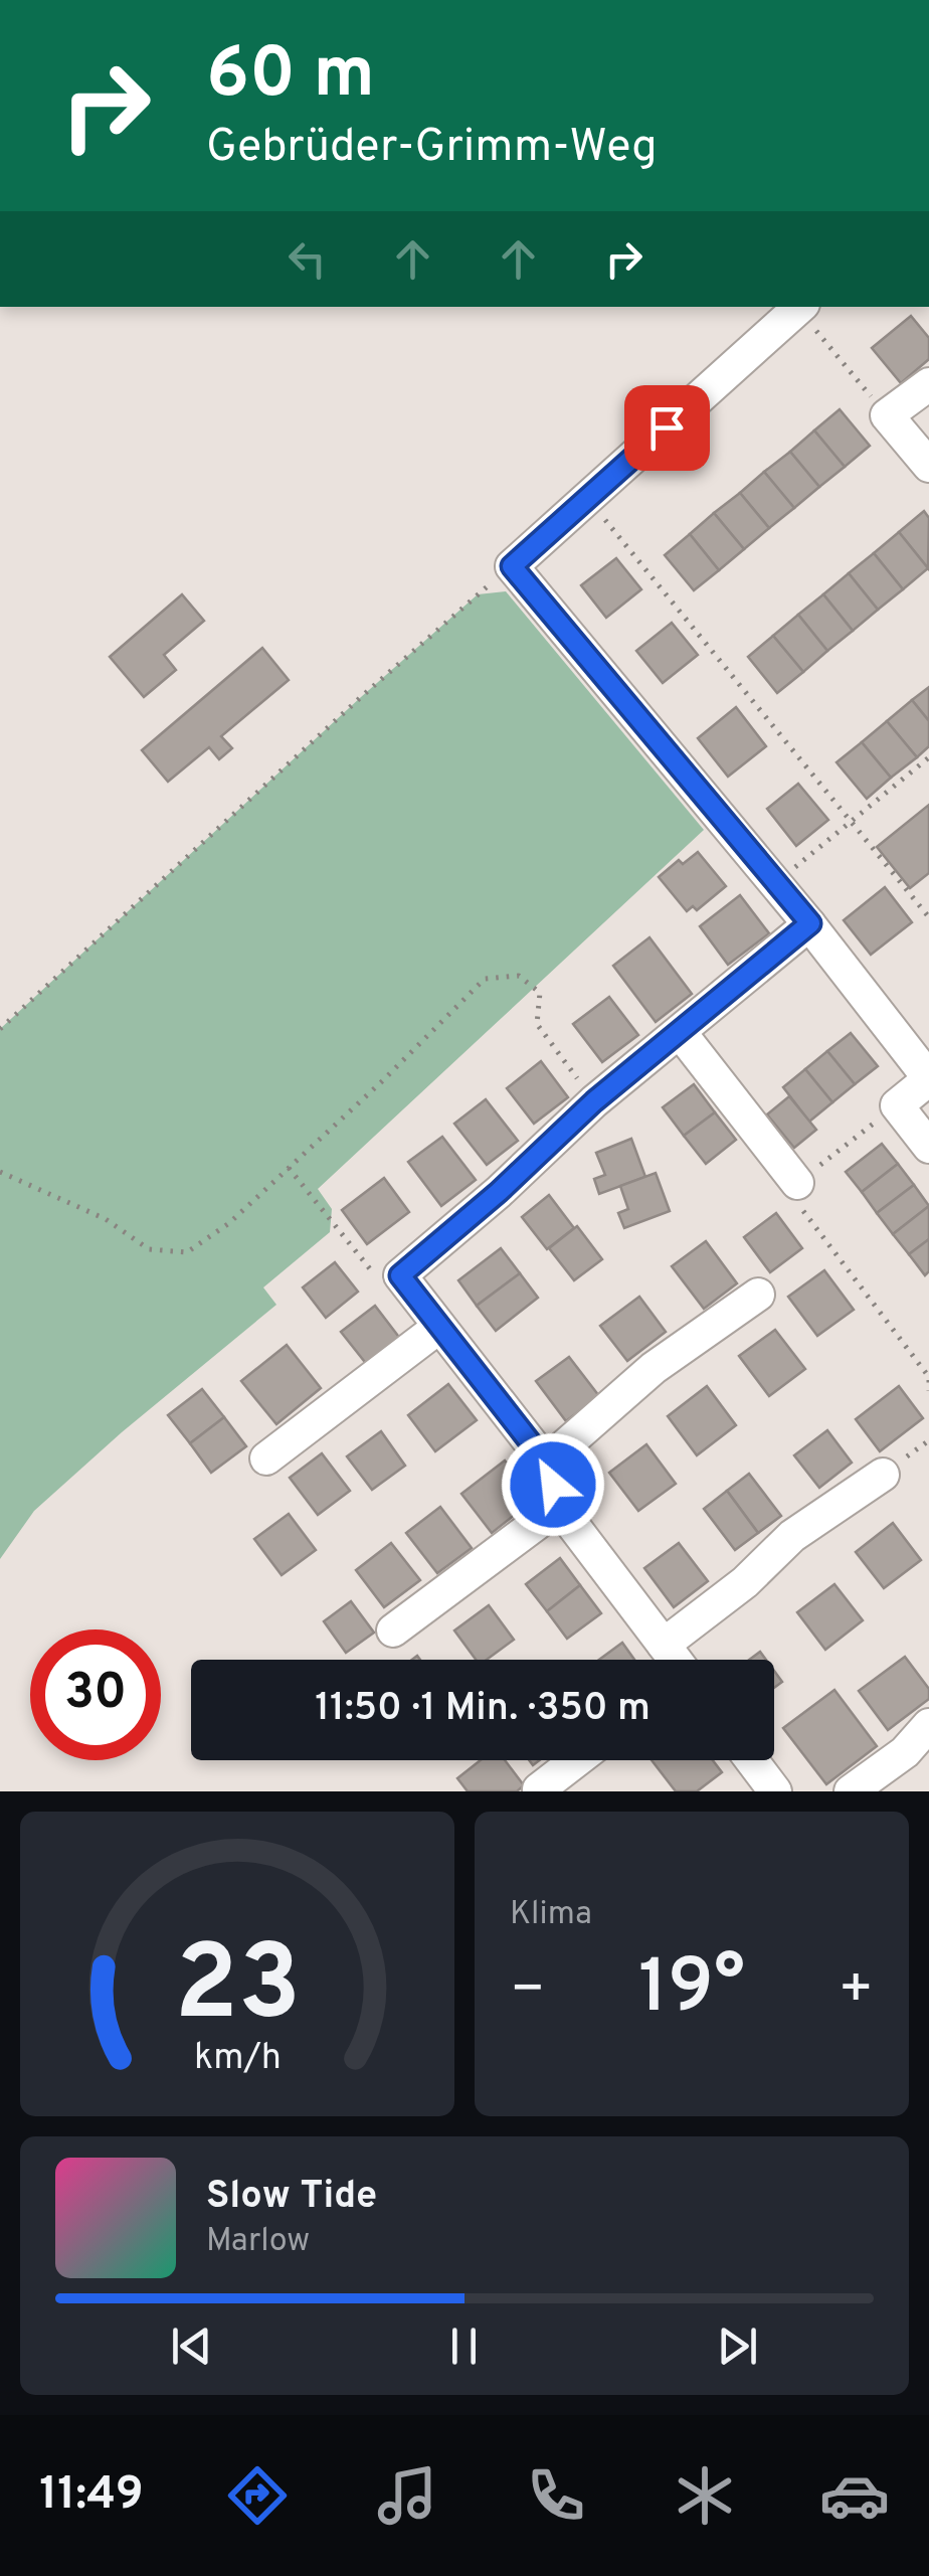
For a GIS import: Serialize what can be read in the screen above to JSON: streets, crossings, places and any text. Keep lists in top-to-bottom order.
{
  "page": {
    "turn": ["60 m", "Gebrüder-Grimm-Weg"],
    "limit": "30",
    "trip": "11:50 · 1 Min. · 350 m",
    "tile": "Klima",
    "heat": ["−", "19°", "+"],
    "song": ["Slow Tide", "Marlow"],
    "tabs": "11:49",
    "gauge": ["23", "km/h"]
  }
}
